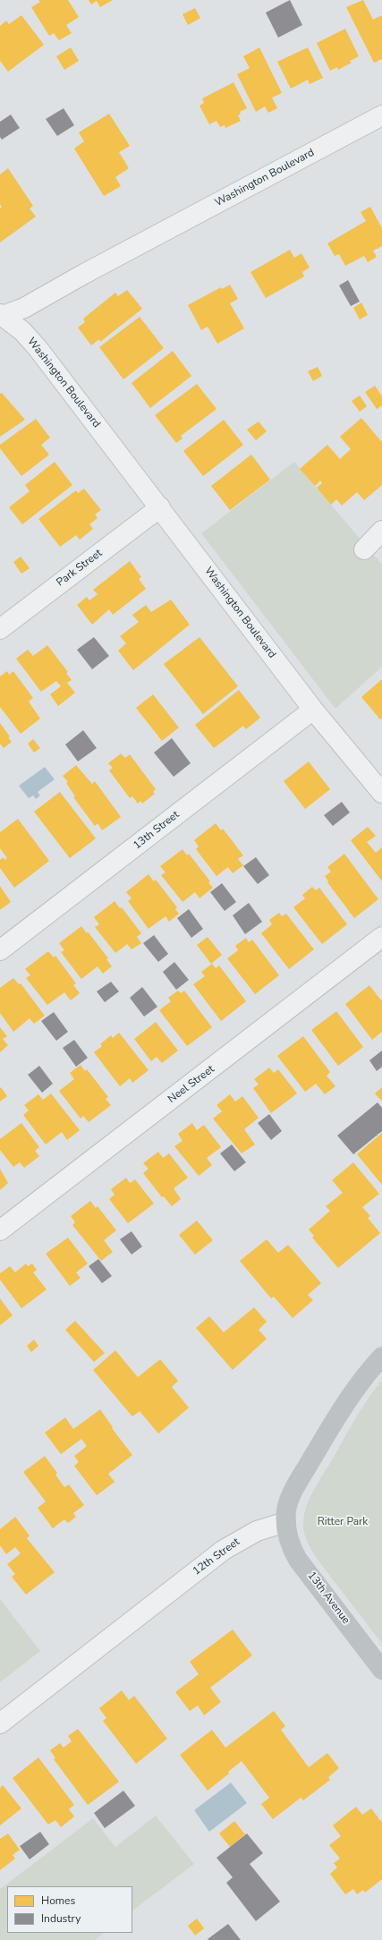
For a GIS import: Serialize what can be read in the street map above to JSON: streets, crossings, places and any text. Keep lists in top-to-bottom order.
{
  "streets": {
    "street": [
      "Washington Boulevard",
      "Park Street",
      "13th Street",
      "Neel Street",
      "12th Street",
      "13th Avenue"
    ]
  },
  "crossings": [
    ["Washington Boulevard", "Park Street"],
    ["Washington Boulevard", "13th Street"],
    ["12th Street", "13th Avenue"]
  ],
  "parks": ["Ritter Park"],
  "legend": ["Homes", "Industry"]
}
